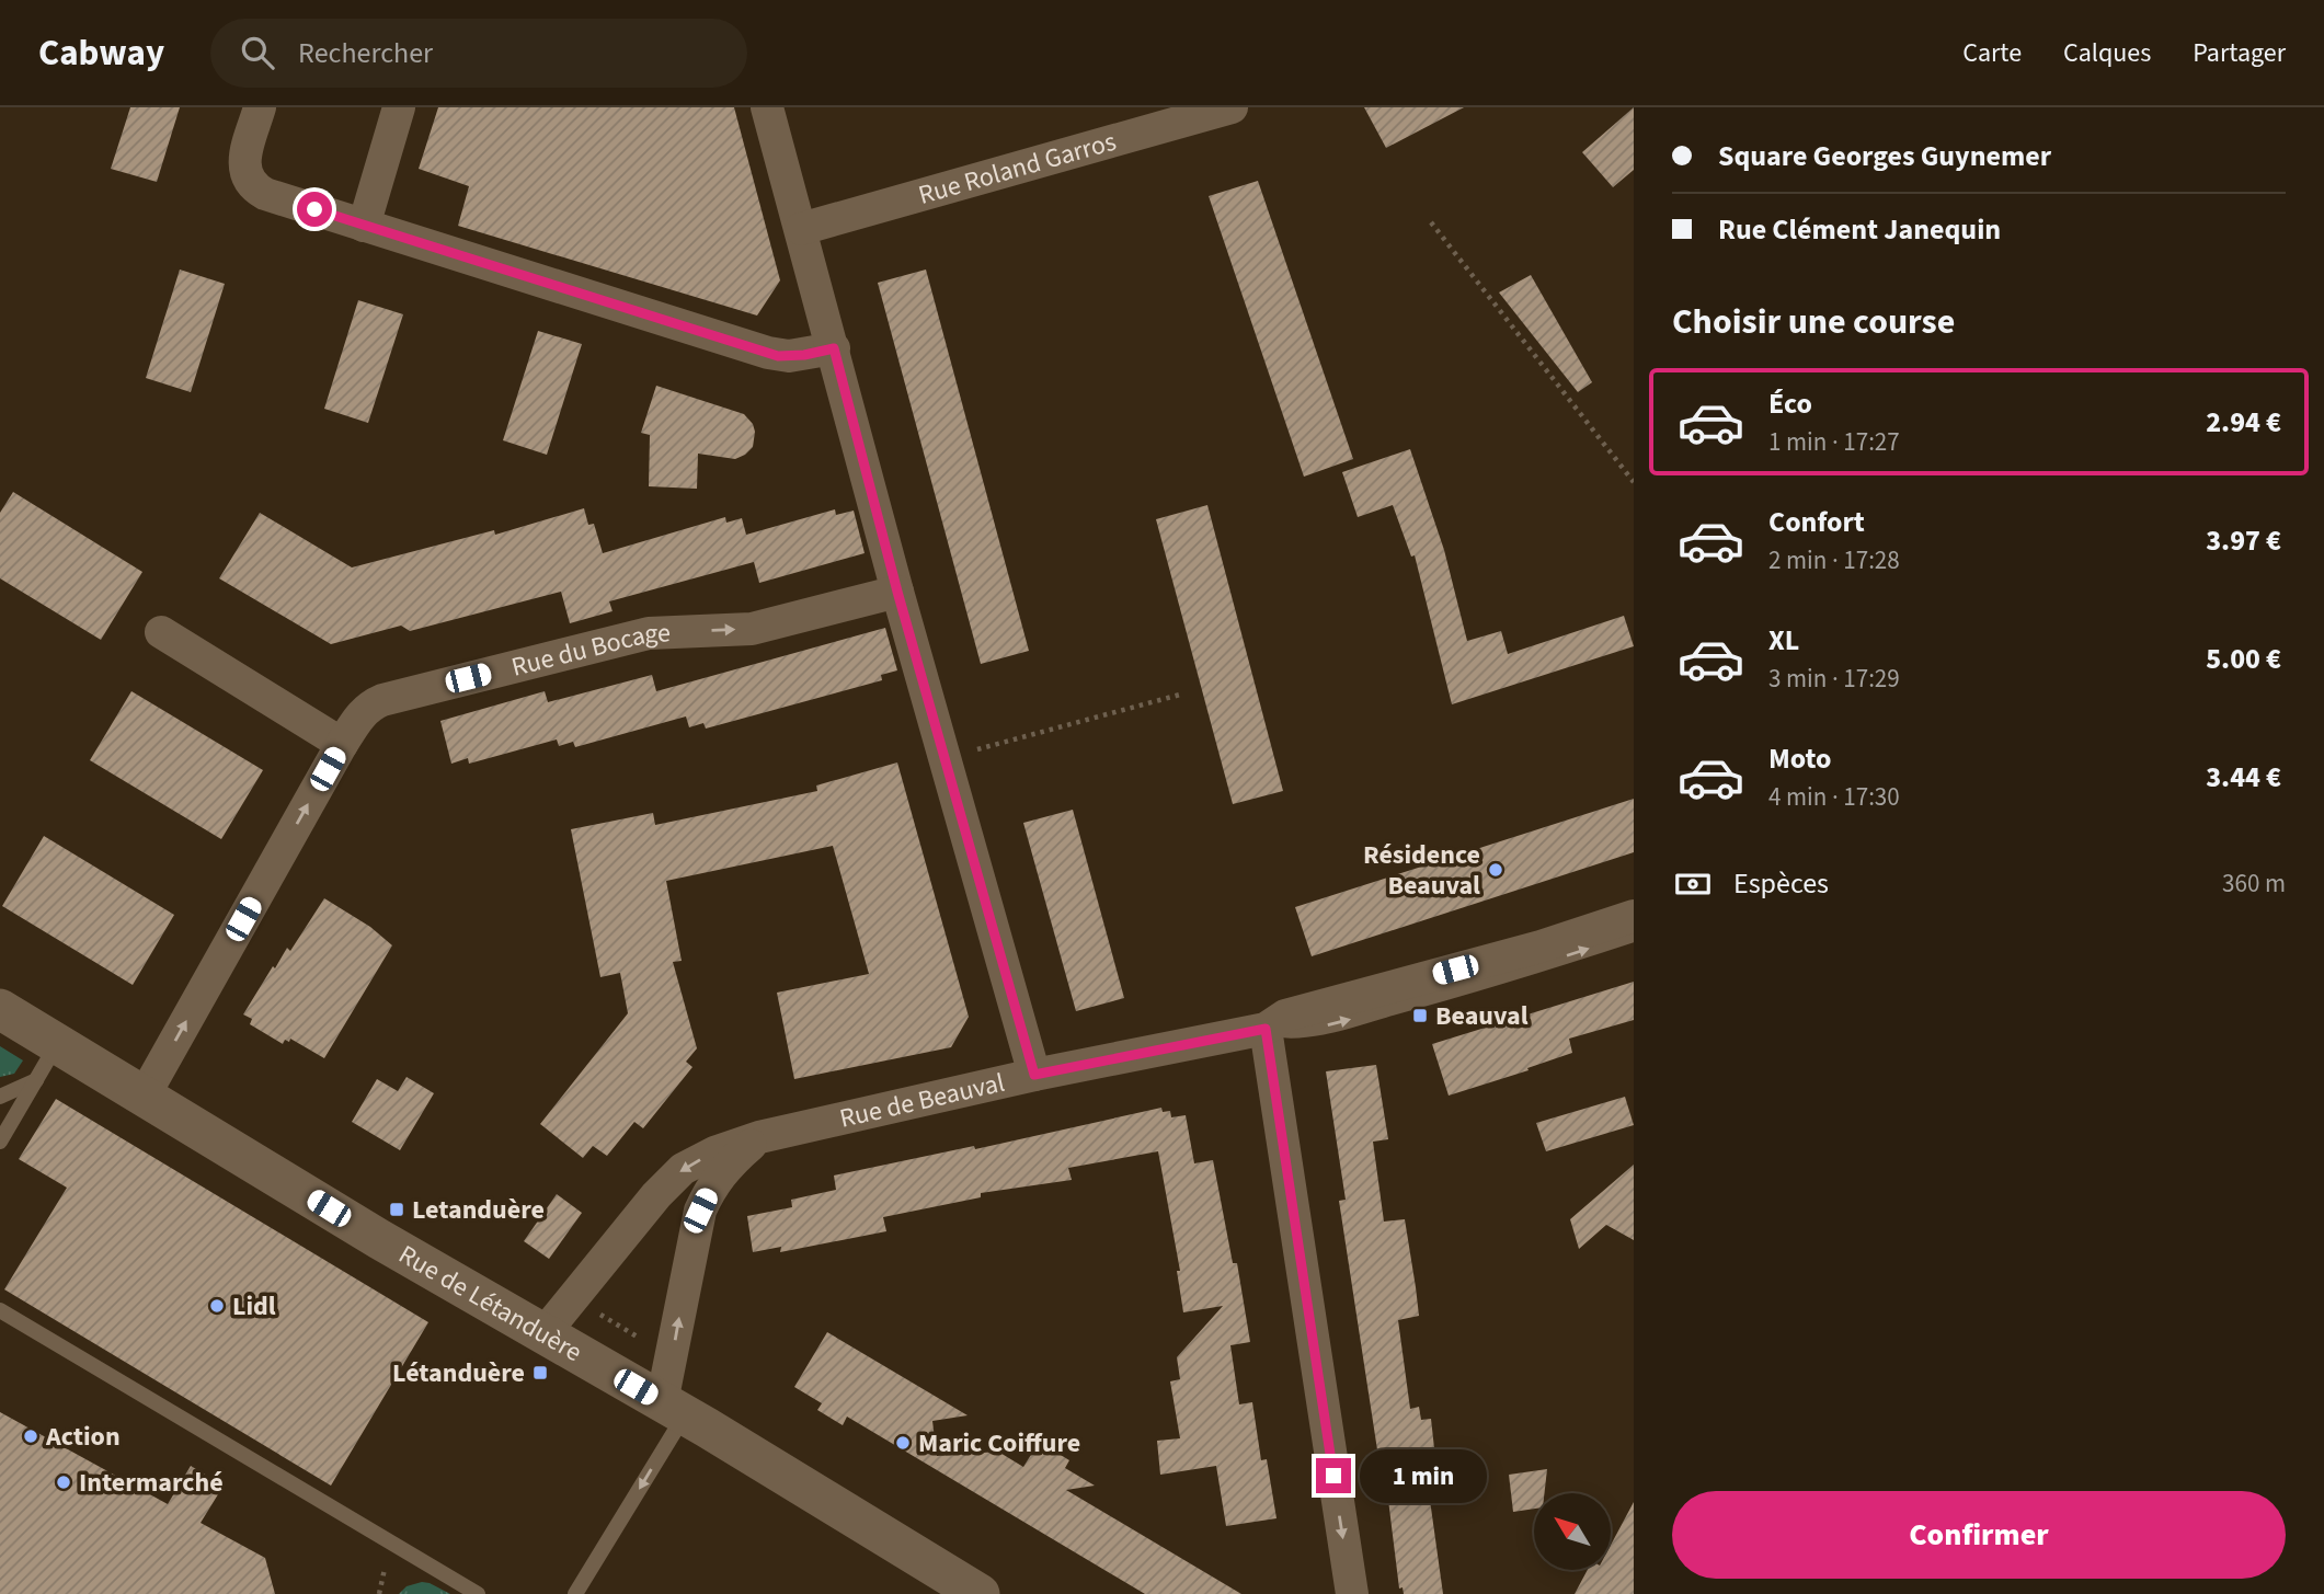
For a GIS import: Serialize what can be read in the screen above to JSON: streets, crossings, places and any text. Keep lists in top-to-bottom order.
{
  "streets": {
    "street": [
      "Rue Roland Garros",
      "Rue du Bocage",
      "Rue de Beauval",
      "Rue de Létanduère"
    ]
  },
  "crossings": [
    ["Rue du Bocage", "Rue de Létanduère"],
    ["Rue de Beauval", "Rue de Létanduère"]
  ],
  "one_way": ["Rue du Bocage"],
  "places": {
    "other": [
      "Résidence Beauval",
      "Lidl",
      "Action",
      "Maric Coiffure",
      "Intermarché"
    ],
    "transit": ["Beauval", "Letanduère", "Létanduère"]
  },
  "north": "top left",
  "page": {
    "header": "Cabway",
    "search": "Rechercher",
    "nav": ["Carte", "Calques", "Partager"],
    "banner": ["Square Georges Guynemer", "Rue Clément Janequin"],
    "heading": "Choisir une course",
    "list": [
      {
        "name": "Éco",
        "note": "1 min · 17:27",
        "value": "2.94 €"
      },
      {
        "name": "Confort",
        "note": "2 min · 17:28",
        "value": "3.97 €"
      },
      {
        "name": "XL",
        "note": "3 min · 17:29",
        "value": "5.00 €"
      },
      {
        "name": "Moto",
        "note": "4 min · 17:30",
        "value": "3.44 €"
      }
    ],
    "pay": ["Espèces", "360 m"],
    "bubble": "1 min",
    "buttons": "Confirmer"
  }
}
